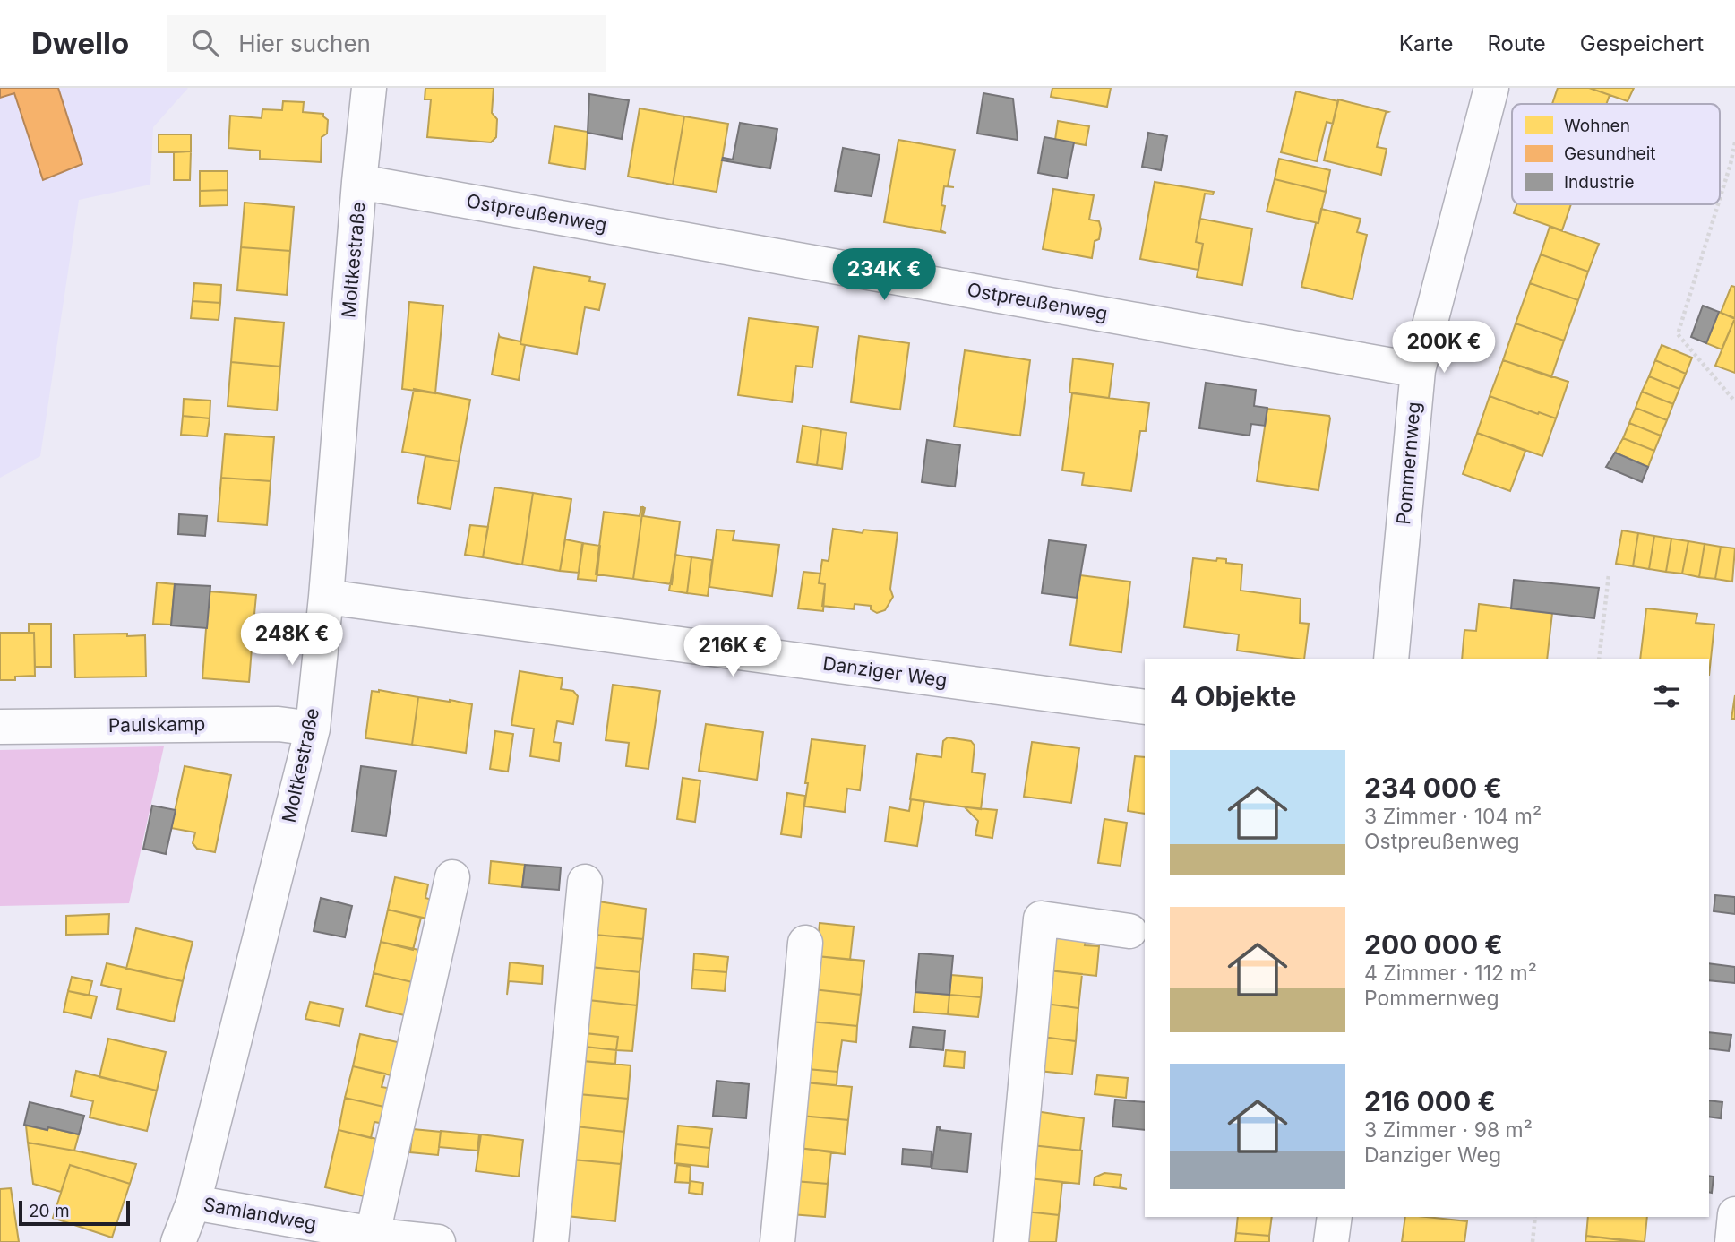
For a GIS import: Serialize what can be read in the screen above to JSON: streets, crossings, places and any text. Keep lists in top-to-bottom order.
{
  "streets": {
    "street": [
      "Ostpreußenweg",
      "Moltkestraße",
      "Pommernweg",
      "Danziger Weg",
      "Paulskamp",
      "Samlandweg"
    ]
  },
  "crossings": [
    ["Ostpreußenweg", "Moltkestraße"],
    ["Ostpreußenweg", "Pommernweg"],
    ["Moltkestraße", "Danziger Weg"],
    ["Moltkestraße", "Paulskamp"],
    ["Moltkestraße", "Samlandweg"]
  ],
  "legend": ["Wohnen", "Gesundheit", "Industrie"],
  "scale_bar": "20 m",
  "page": {
    "header": "Dwello",
    "search": "Hier suchen",
    "nav": ["Karte", "Route", "Gespeichert"],
    "price": [
      "234K €",
      "200K €",
      "248K €",
      "216K €"
    ],
    "heading": "4 Objekte",
    "list": [
      {
        "name": "234 000 €",
        "note": "3 Zimmer · 104 m² · Ostpreußenweg"
      },
      {
        "name": "200 000 €",
        "note": "4 Zimmer · 112 m² · Pommernweg"
      },
      {
        "name": "216 000 €",
        "note": "3 Zimmer · 98 m² · Danziger Weg"
      }
    ],
    "scale": "20 m"
  }
}
